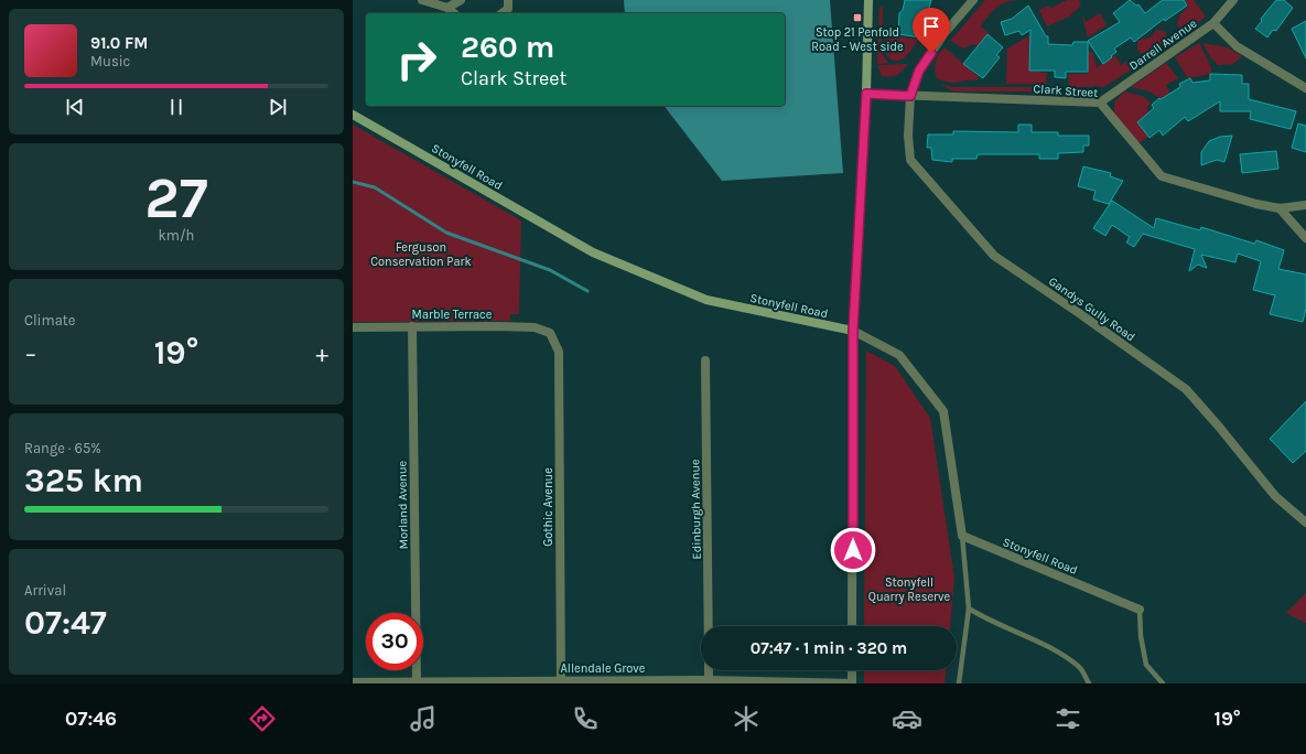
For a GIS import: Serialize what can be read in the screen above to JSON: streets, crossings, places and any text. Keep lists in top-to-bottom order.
{
  "streets": {
    "street": [
      "Darrell Avenue",
      "Clark Street",
      "Stonyfell Road",
      "Gandys Gully Road",
      "Marble Terrace",
      "Morland Avenue",
      "Gothic Avenue",
      "Edinburgh Avenue",
      "Allendale Grove"
    ]
  },
  "crossings": [
    ["Darrell Avenue", "Clark Street"],
    ["Clark Street", "Gandys Gully Road"],
    ["Marble Terrace", "Morland Avenue"],
    ["Marble Terrace", "Gothic Avenue"],
    ["Morland Avenue", "Allendale Grove"],
    ["Gothic Avenue", "Allendale Grove"]
  ],
  "parks": ["Ferguson Conservation Park", "Stonyfell Quarry Reserve"],
  "places": {
    "transit": ["Stop 21 Penfold Road - West side"]
  },
  "page": {
    "turn": ["260 m", "Clark Street"],
    "song": ["91.0 FM", "Music"],
    "tile": [
      ["27", "km/h"],
      "Climate",
      ["Range · 65%", "325 km"],
      ["Arrival", "07:47"]
    ],
    "heat": ["−", "19°", "+"],
    "limit": "30",
    "trip": "07:47 · 1 min · 320 m",
    "tabs": ["07:46", "19°"]
  }
}
